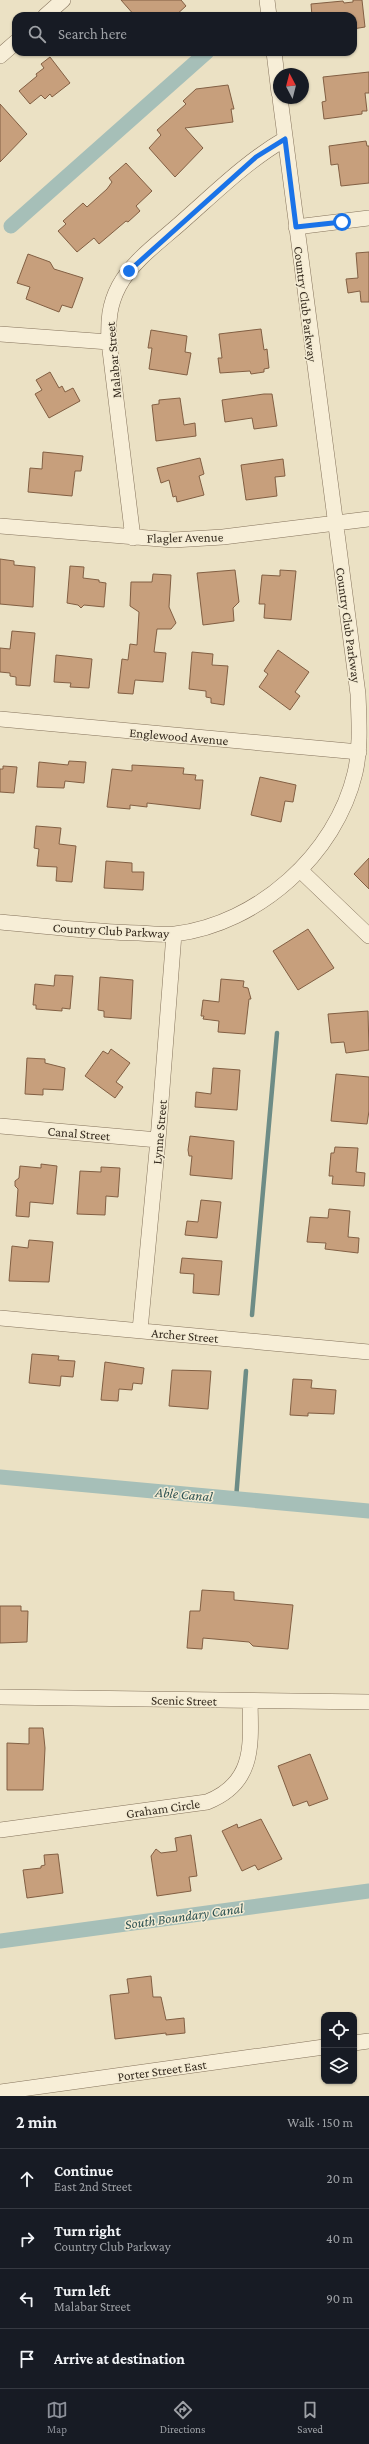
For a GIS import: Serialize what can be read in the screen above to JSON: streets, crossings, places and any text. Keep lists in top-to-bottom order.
{
  "streets": {
    "street": [
      "Country Club Parkway",
      "Malabar Street",
      "Flagler Avenue",
      "Englewood Avenue",
      "Lynne Street",
      "Canal Street",
      "Archer Street",
      "Scenic Street",
      "Graham Circle",
      "Porter Street East"
    ]
  },
  "crossings": [
    ["Country Club Parkway", "Malabar Street"],
    ["Country Club Parkway", "Flagler Avenue"],
    ["Country Club Parkway", "Englewood Avenue"],
    ["Country Club Parkway", "Lynne Street"],
    ["Malabar Street", "Flagler Avenue"],
    ["Lynne Street", "Canal Street"],
    ["Lynne Street", "Archer Street"],
    ["Scenic Street", "Graham Circle"]
  ],
  "water": ["Able Canal", "South Boundary Canal"],
  "north": "top",
  "page": {
    "search": "Search here",
    "heading": ["2 min", "Walk · 150 m"],
    "list": [
      ["Continue", "East 2nd Street", "20 m"],
      ["Turn right", "Country Club Parkway", "40 m"],
      ["Turn left", "Malabar Street", "90 m"],
      "Arrive at destination"
    ],
    "nav": ["Map", "Directions", "Saved"]
  }
}
